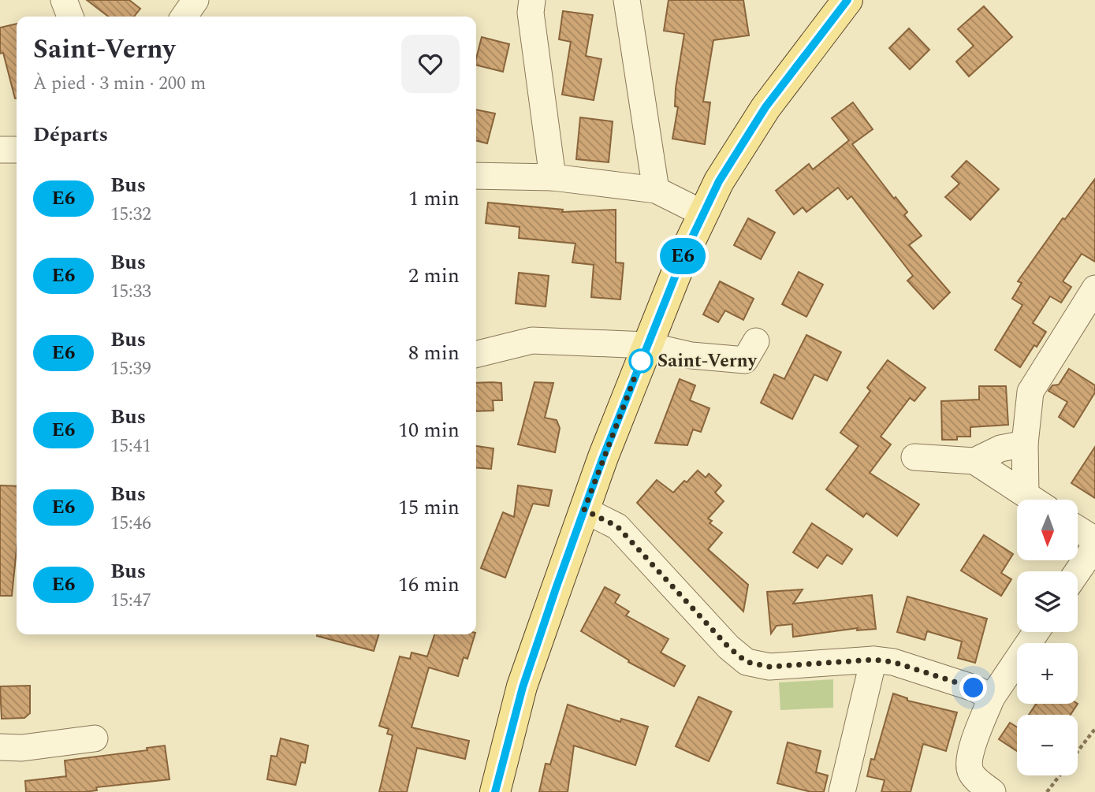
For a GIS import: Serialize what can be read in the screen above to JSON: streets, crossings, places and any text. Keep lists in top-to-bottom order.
{
  "places": ["Saint-Verny"],
  "lines": ["bus line E6"],
  "north": "bottom",
  "page": {
    "on_map": "E6",
    "heading": [
      ["Saint-Verny", "À pied · 3 min · 200 m"],
      "Départs"
    ],
    "list": [
      {
        "mark": "E6",
        "name": "Bus",
        "note": "15:32",
        "value": "1 min"
      },
      {
        "mark": "E6",
        "name": "Bus",
        "note": "15:33",
        "value": "2 min"
      },
      {
        "mark": "E6",
        "name": "Bus",
        "note": "15:39",
        "value": "8 min"
      },
      {
        "mark": "E6",
        "name": "Bus",
        "note": "15:41",
        "value": "10 min"
      },
      {
        "mark": "E6",
        "name": "Bus",
        "note": "15:46",
        "value": "15 min"
      },
      {
        "mark": "E6",
        "name": "Bus",
        "note": "15:47",
        "value": "16 min"
      }
    ],
    "map_buttons": ["+", "−"]
  }
}
